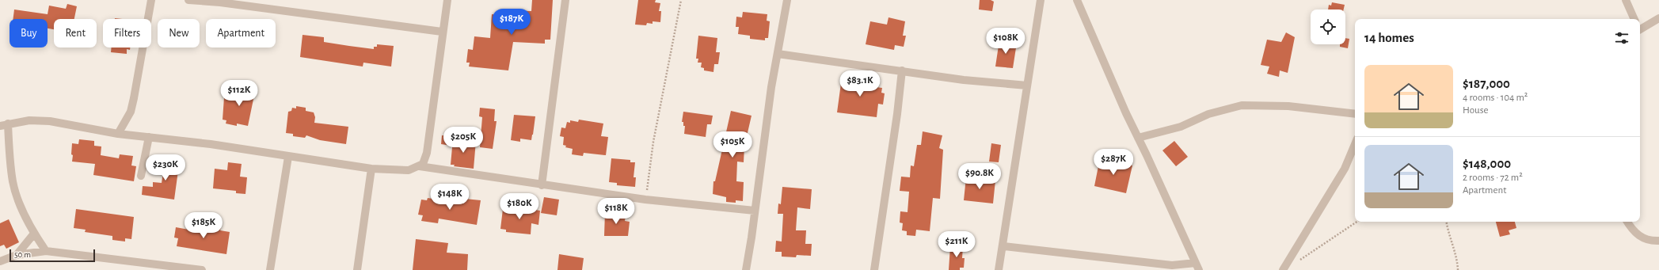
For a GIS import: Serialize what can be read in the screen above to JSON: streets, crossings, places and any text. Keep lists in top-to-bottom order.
{
  "scale_bar": "50 m",
  "page": {
    "price": [
      "$187K",
      "$108K",
      "$83.1K",
      "$112K",
      "$205K",
      "$105K",
      "$287K",
      "$230K",
      "$90.8K",
      "$148K",
      "$180K",
      "$118K",
      "$185K",
      "$211K"
    ],
    "chip": [
      "Buy",
      "Rent",
      "Filters",
      "New",
      "Apartment"
    ],
    "heading": "14 homes",
    "list": [
      {
        "name": "$187,000",
        "note": "4 rooms · 104 m² · House"
      },
      {
        "name": "$148,000",
        "note": "2 rooms · 72 m² · Apartment"
      }
    ],
    "scale": "50 m"
  }
}
